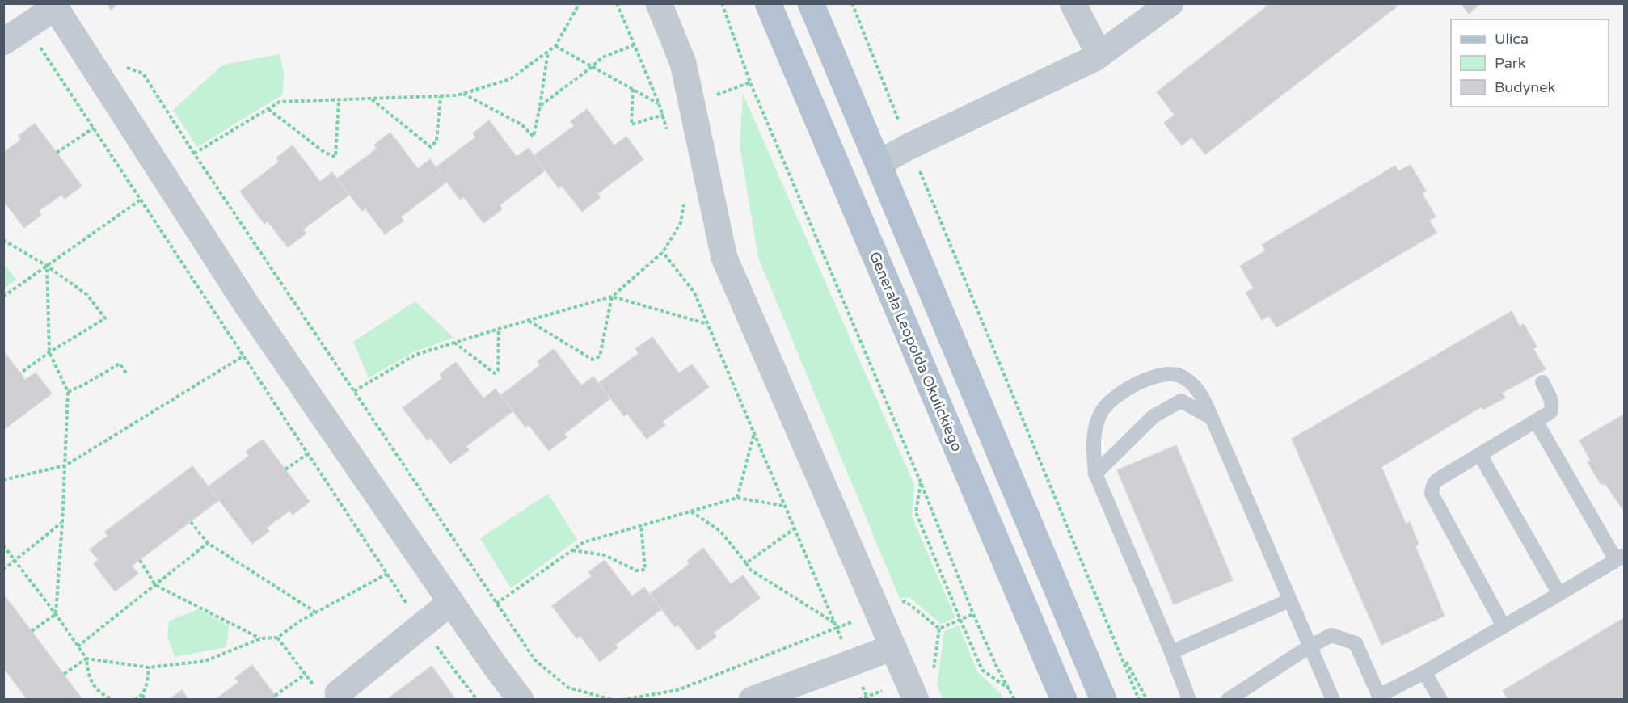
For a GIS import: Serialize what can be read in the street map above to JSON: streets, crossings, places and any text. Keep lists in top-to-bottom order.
{
  "streets": {
    "main road": ["Generała Leopolda Okulickiego"]
  },
  "legend": ["Ulica", "Park", "Budynek"]
}
